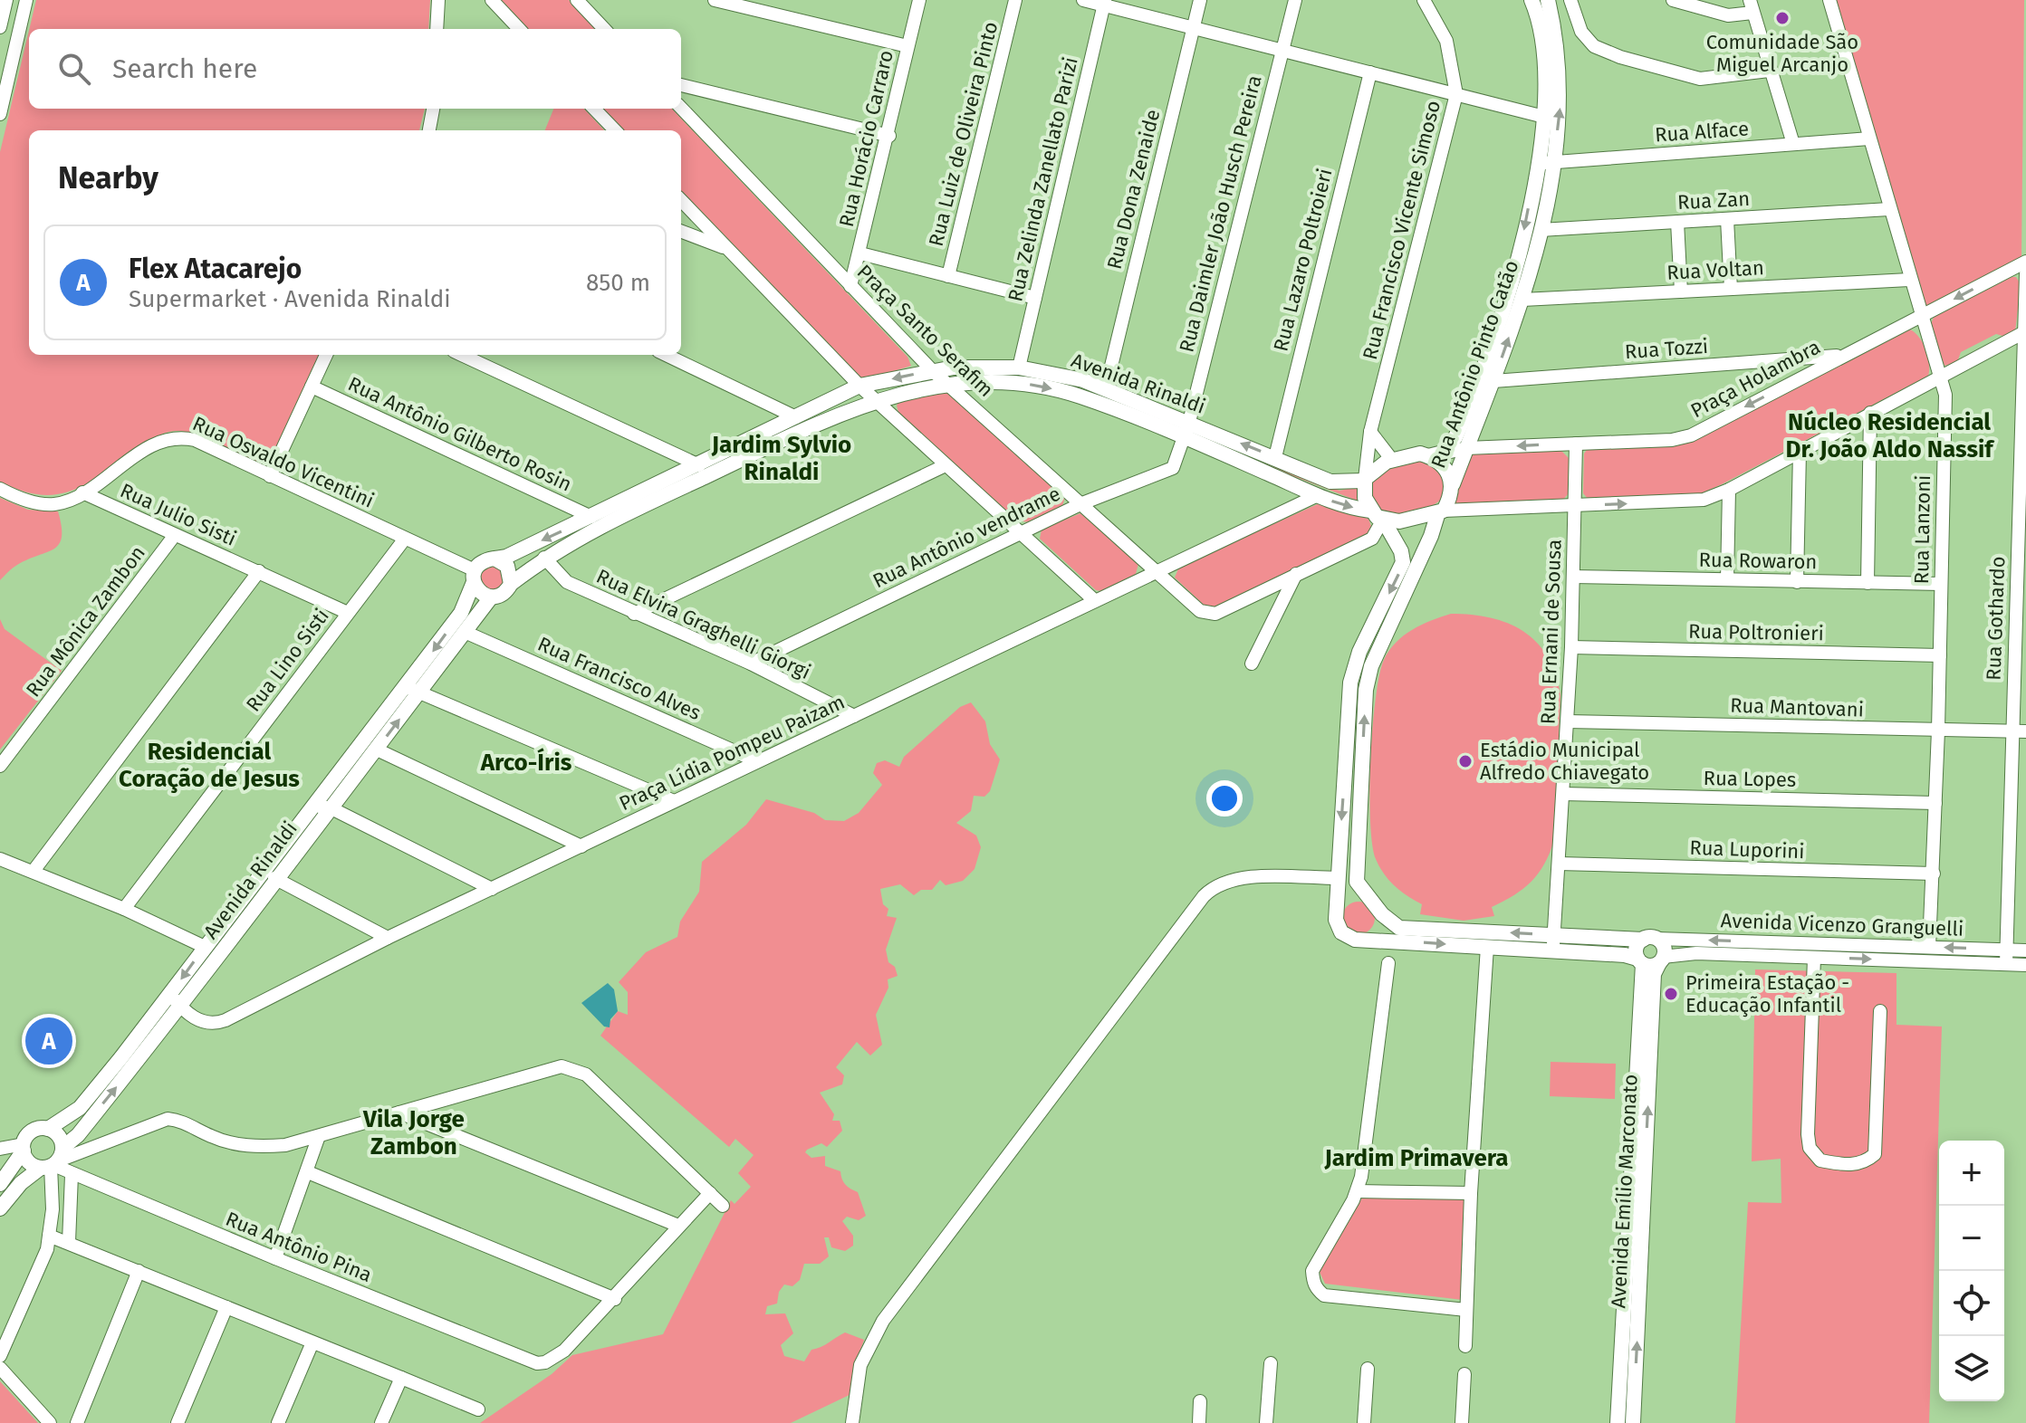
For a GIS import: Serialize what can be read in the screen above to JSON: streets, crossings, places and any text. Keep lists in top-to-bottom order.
{
  "streets": {
    "main road": [
      "Rua Antônio Pinto Catão",
      "Avenida Rinaldi",
      "Avenida Vicenzo Granguelli",
      "Avenida Emílio Marconato"
    ],
    "street": [
      "Rua Alface",
      "Rua Luiz de Oliveira Pinto",
      "Rua Horácio Carraro",
      "Rua Zelinda Zanellato Parizi",
      "Rua Dona Zenaide",
      "Rua Zan",
      "Rua Daimler João Husch Pereira",
      "Rua Francisco Vicente Simoso",
      "Rua Lazaro Poltroieri",
      "Rua Voltan",
      "Praça Santo Serafim",
      "Rua Tozzi",
      "Praça Holambra",
      "Rua Antônio Gilberto Rosin",
      "Rua Osvaldo Vicentini",
      "Rua Julio Sisti",
      "Rua Lanzoni",
      "Rua Antônio vendrame",
      "Rua Rowaron",
      "Rua Gothardo",
      "Rua Mônica Zambon",
      "Rua Elvira Graghelli Giorgi",
      "Rua Ernani de Sousa",
      "Rua Poltronieri",
      "Rua Lino Sisti",
      "Rua Francisco Alves",
      "Rua Mantovani",
      "Praça Lídia Pompeu Paizam",
      "Rua Lopes",
      "Rua Luporini",
      "Rua Antônio Pina"
    ]
  },
  "crossings": [
    ["Rua Alface", "Rua Antônio Pinto Catão"],
    ["Rua Alface", "Rua Lanzoni"],
    ["Rua Horácio Carraro", "Praça Santo Serafim"],
    ["Rua Zelinda Zanellato Parizi", "Avenida Rinaldi"],
    ["Rua Dona Zenaide", "Avenida Rinaldi"],
    ["Rua Zan", "Rua Antônio Pinto Catão"],
    ["Rua Zan", "Rua Lanzoni"],
    ["Rua Daimler João Husch Pereira", "Avenida Rinaldi"],
    ["Rua Daimler João Husch Pereira", "Rua Antônio vendrame"],
    ["Rua Francisco Vicente Simoso", "Rua Antônio Pinto Catão"],
    ["Rua Francisco Vicente Simoso", "Praça Holambra"],
    ["Rua Francisco Vicente Simoso", "Avenida Rinaldi"],
    ["Rua Lazaro Poltroieri", "Avenida Rinaldi"],
    ["Rua Voltan", "Rua Antônio Pinto Catão"],
    ["Rua Voltan", "Rua Lanzoni"],
    ["Praça Santo Serafim", "Avenida Rinaldi"],
    ["Praça Santo Serafim", "Rua Antônio vendrame"],
    ["Praça Santo Serafim", "Praça Lídia Pompeu Paizam"],
    ["Rua Tozzi", "Rua Antônio Pinto Catão"],
    ["Rua Tozzi", "Praça Holambra"],
    ["Rua Antônio Pinto Catão", "Praça Holambra"],
    ["Rua Antônio Pinto Catão", "Avenida Rinaldi"],
    ["Praça Holambra", "Avenida Rinaldi"],
    ["Praça Holambra", "Rua Lanzoni"],
    ["Praça Holambra", "Rua Ernani de Sousa"],
    ["Avenida Rinaldi", "Rua Antônio Gilberto Rosin"],
    ["Avenida Rinaldi", "Rua Osvaldo Vicentini"],
    ["Avenida Rinaldi", "Rua Antônio vendrame"],
    ["Avenida Rinaldi", "Rua Elvira Graghelli Giorgi"],
    ["Avenida Rinaldi", "Rua Francisco Alves"],
    ["Avenida Rinaldi", "Praça Lídia Pompeu Paizam"],
    ["Avenida Rinaldi", "Rua Antônio Pina"],
    ["Rua Osvaldo Vicentini", "Rua Julio Sisti"],
    ["Rua Osvaldo Vicentini", "Rua Lino Sisti"],
    ["Rua Julio Sisti", "Rua Mônica Zambon"],
    ["Rua Julio Sisti", "Rua Lino Sisti"],
    ["Rua Lanzoni", "Rua Rowaron"],
    ["Rua Lanzoni", "Rua Poltronieri"],
    ["Rua Lanzoni", "Rua Mantovani"],
    ["Rua Lanzoni", "Rua Lopes"],
    ["Rua Lanzoni", "Rua Luporini"],
    ["Rua Lanzoni", "Avenida Vicenzo Granguelli"],
    ["Rua Antônio vendrame", "Rua Elvira Graghelli Giorgi"],
    ["Rua Rowaron", "Rua Ernani de Sousa"],
    ["Rua Gothardo", "Rua Mantovani"],
    ["Rua Gothardo", "Avenida Vicenzo Granguelli"],
    ["Rua Elvira Graghelli Giorgi", "Praça Lídia Pompeu Paizam"],
    ["Rua Ernani de Sousa", "Rua Poltronieri"],
    ["Rua Ernani de Sousa", "Rua Mantovani"],
    ["Rua Ernani de Sousa", "Rua Lopes"],
    ["Rua Ernani de Sousa", "Rua Luporini"],
    ["Rua Ernani de Sousa", "Avenida Vicenzo Granguelli"],
    ["Rua Francisco Alves", "Praça Lídia Pompeu Paizam"],
    ["Avenida Vicenzo Granguelli", "Avenida Emílio Marconato"]
  ],
  "districts": [
    "Núcleo Residencial Dr. João Aldo Nassif",
    "Jardim Sylvio Rinaldi",
    "Residencial Coração de Jesus",
    "Arco-Íris",
    "Vila Jorge Zambon",
    "Jardim Primavera"
  ],
  "places": ["Comunidade São Miguel Arcanjo", "Estádio Municipal Alfredo Chiavegato", "Primeira Estação - Educação Infantil"],
  "page": {
    "search": "Search here",
    "heading": "Nearby",
    "list": [
      {
        "mark": "A",
        "name": "Flex Atacarejo",
        "note": "Supermarket · Avenida Rinaldi",
        "value": "850 m"
      }
    ],
    "pins": "A",
    "map_buttons": ["+", "−"]
  }
}
